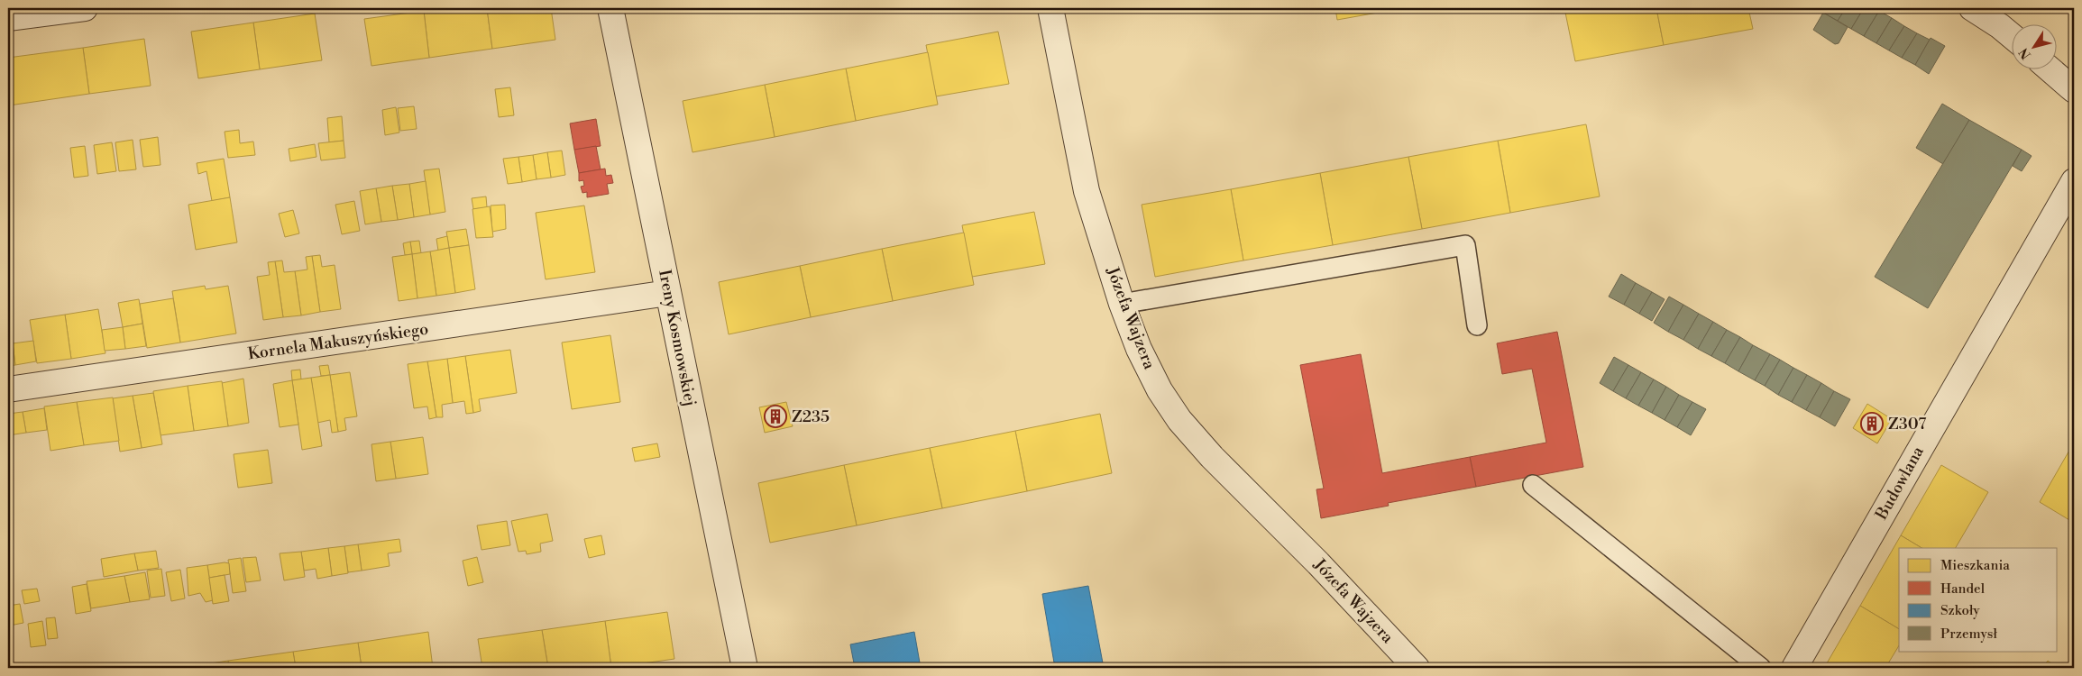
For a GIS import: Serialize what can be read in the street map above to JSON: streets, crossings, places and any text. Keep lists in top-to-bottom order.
{
  "streets": {
    "street": [
      "Józefa Wajzera",
      "Ireny Kosmowskiej",
      "Kornela Makuszyńskiego",
      "Budowlana"
    ]
  },
  "crossings": [
    ["Ireny Kosmowskiej", "Kornela Makuszyńskiego"]
  ],
  "places": {
    "building": ["Z235", "Z307"]
  },
  "legend": [
    "Mieszkania",
    "Handel",
    "Szkoły",
    "Przemysł"
  ],
  "north": "bottom left"
}
